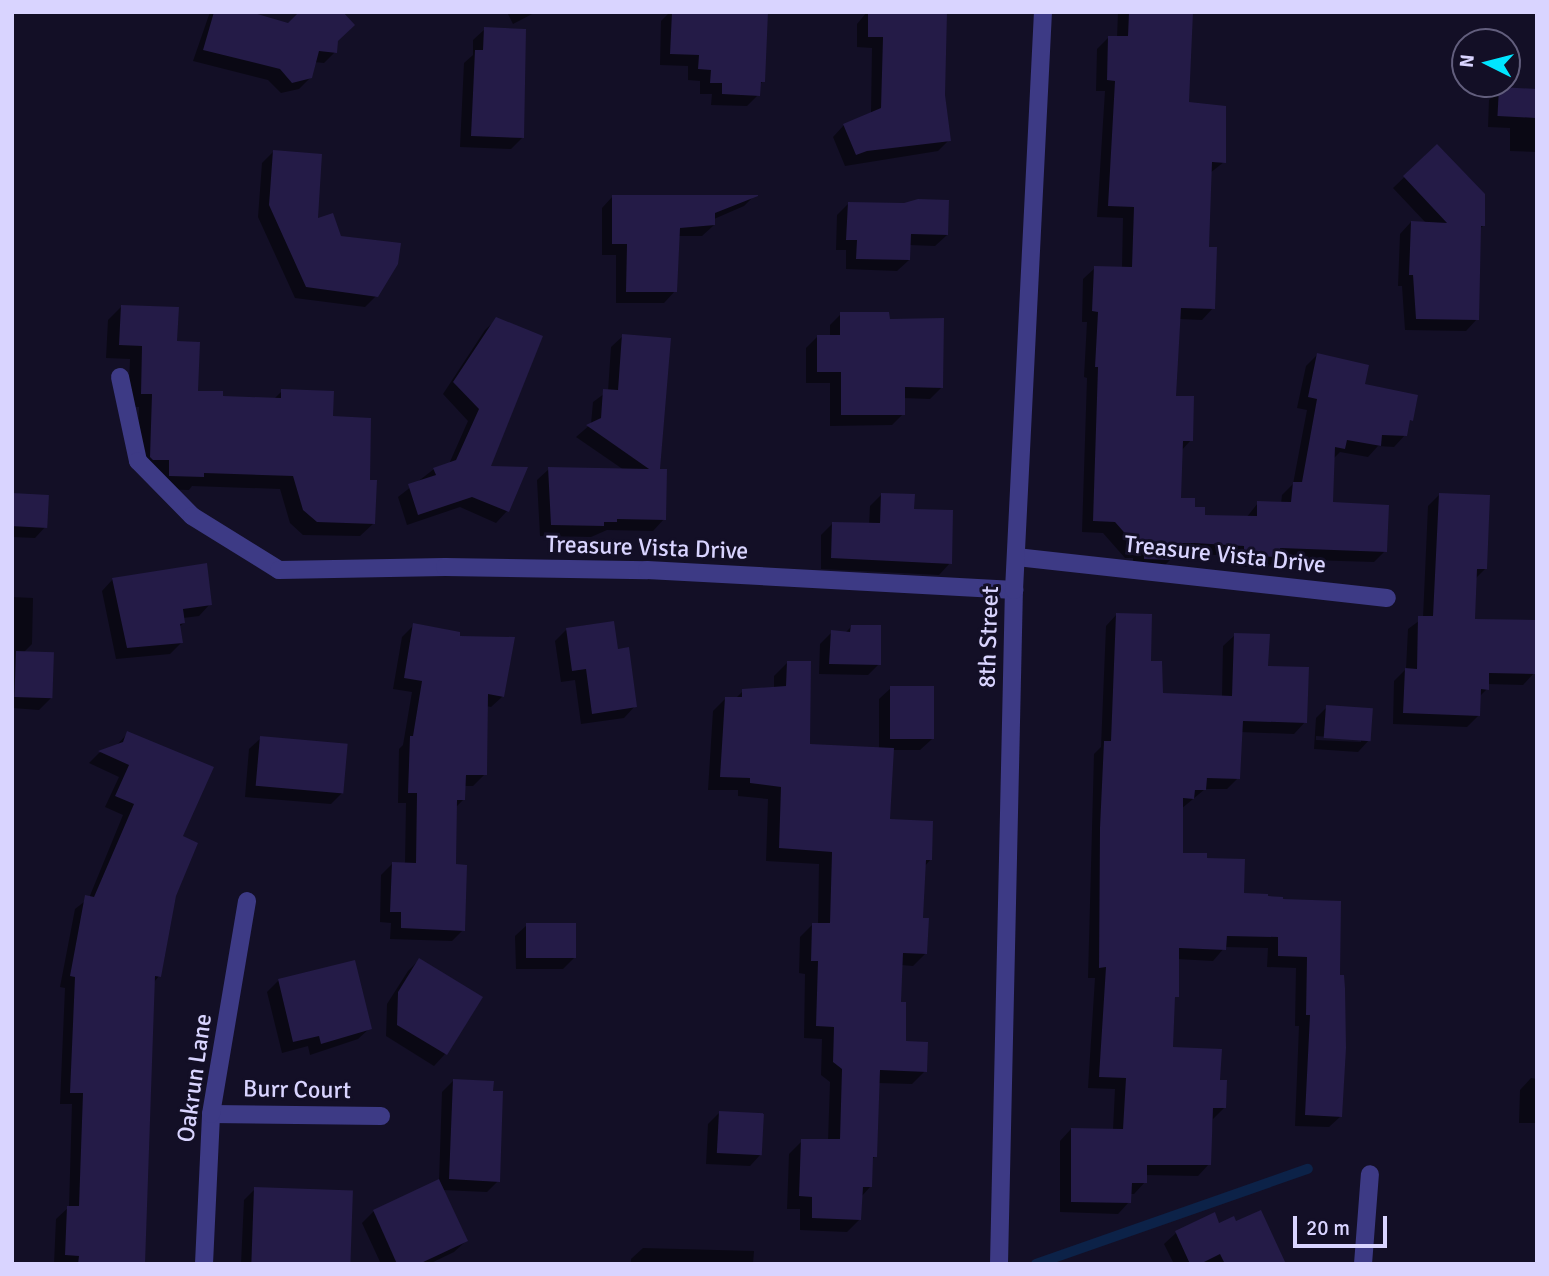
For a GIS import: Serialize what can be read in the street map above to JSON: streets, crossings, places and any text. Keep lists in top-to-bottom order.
{
  "streets": {
    "street": [
      "Treasure Vista Drive",
      "8th Street",
      "Oakrun Lane",
      "Burr Court"
    ]
  },
  "crossings": [
    ["Treasure Vista Drive", "8th Street"],
    ["Oakrun Lane", "Burr Court"]
  ],
  "scale_bar": "20 m",
  "north": "left"
}
